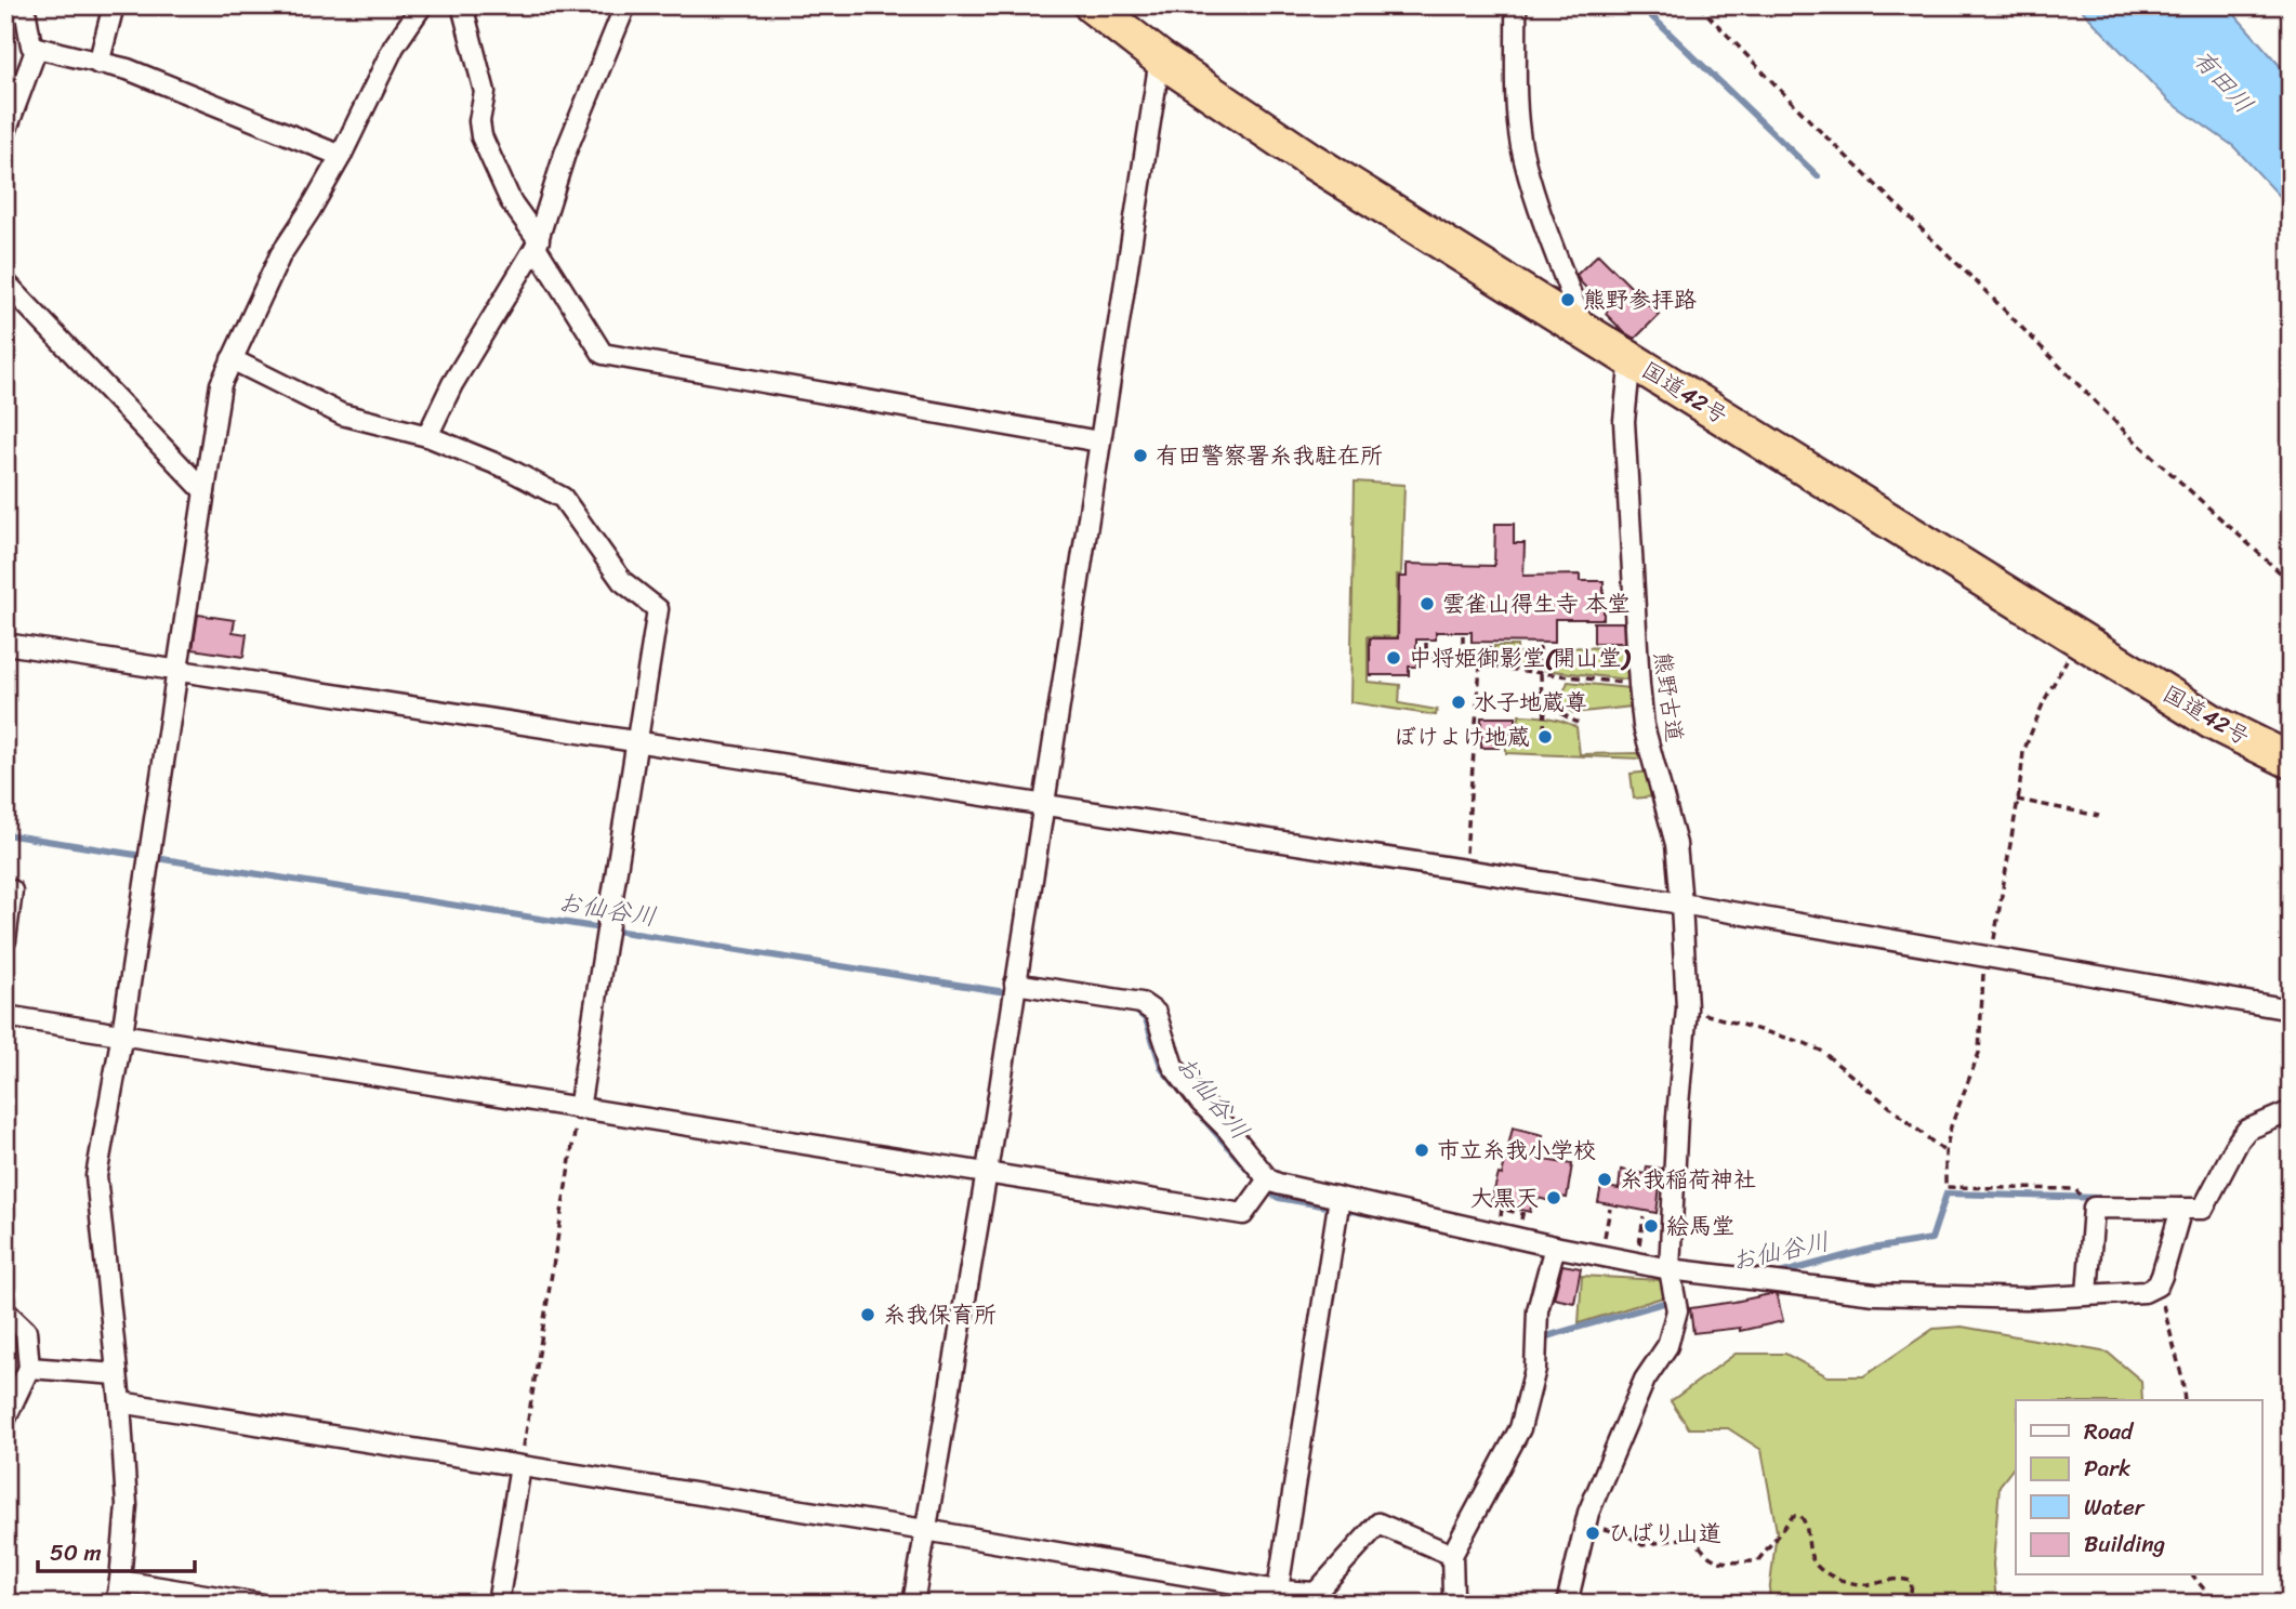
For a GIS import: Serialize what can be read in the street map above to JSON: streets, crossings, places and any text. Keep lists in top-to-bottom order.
{
  "streets": {
    "highway": ["国道42号"],
    "street": ["熊野古道"]
  },
  "crossings": [
    ["国道42号", "熊野古道"]
  ],
  "water": ["有田川", "お仙谷川"],
  "places": [
    "熊野参拝路",
    "有田警察署糸我駐在所",
    "雲雀山得生寺 本堂",
    "中将姫御影堂(開山堂)",
    "水子地蔵尊",
    "ぼけよけ地蔵",
    "市立糸我小学校",
    "糸我稲荷神社",
    "大黒天",
    "絵馬堂",
    "糸我保育所",
    "ひばり山道"
  ],
  "legend": [
    "Road",
    "Park",
    "Water",
    "Building"
  ],
  "scale_bar": "50 m"
}
